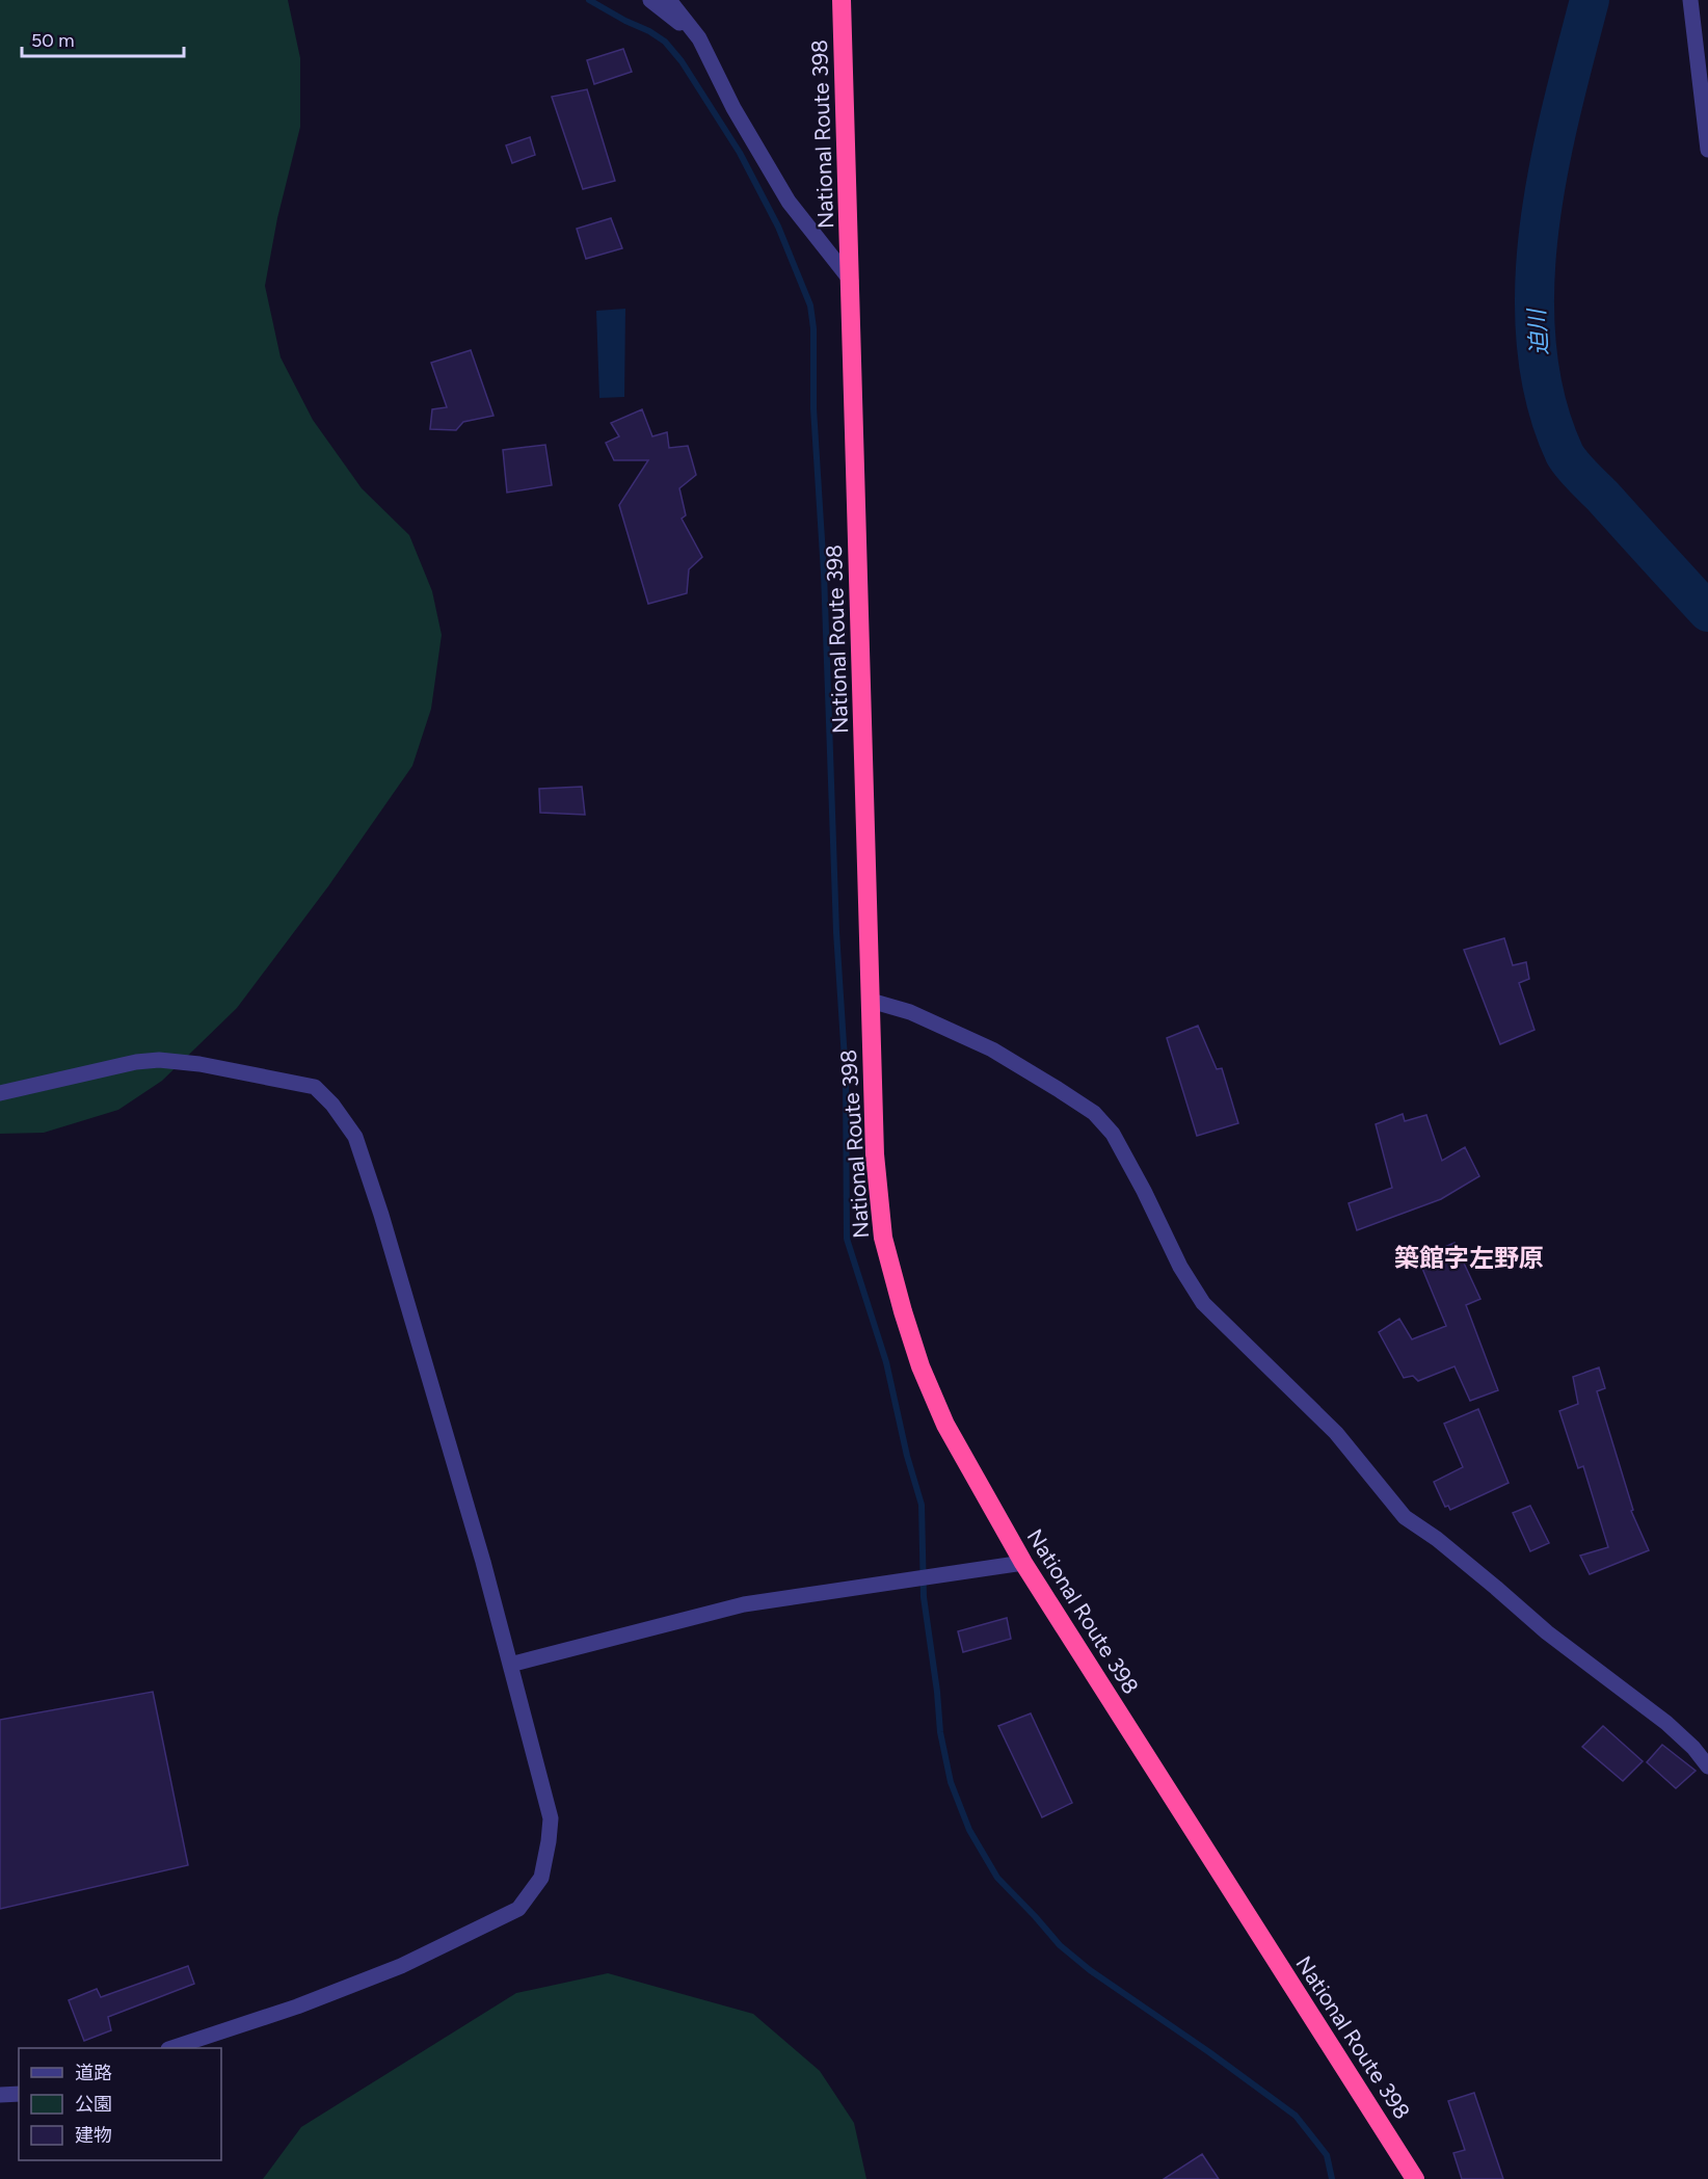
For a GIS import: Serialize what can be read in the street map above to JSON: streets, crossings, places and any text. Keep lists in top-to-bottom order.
{
  "streets": {
    "highway": ["National Route 398"]
  },
  "districts": ["築館字左野原"],
  "water": ["迫川"],
  "legend": ["道路", "公園", "建物"],
  "scale_bar": "50 m"
}
